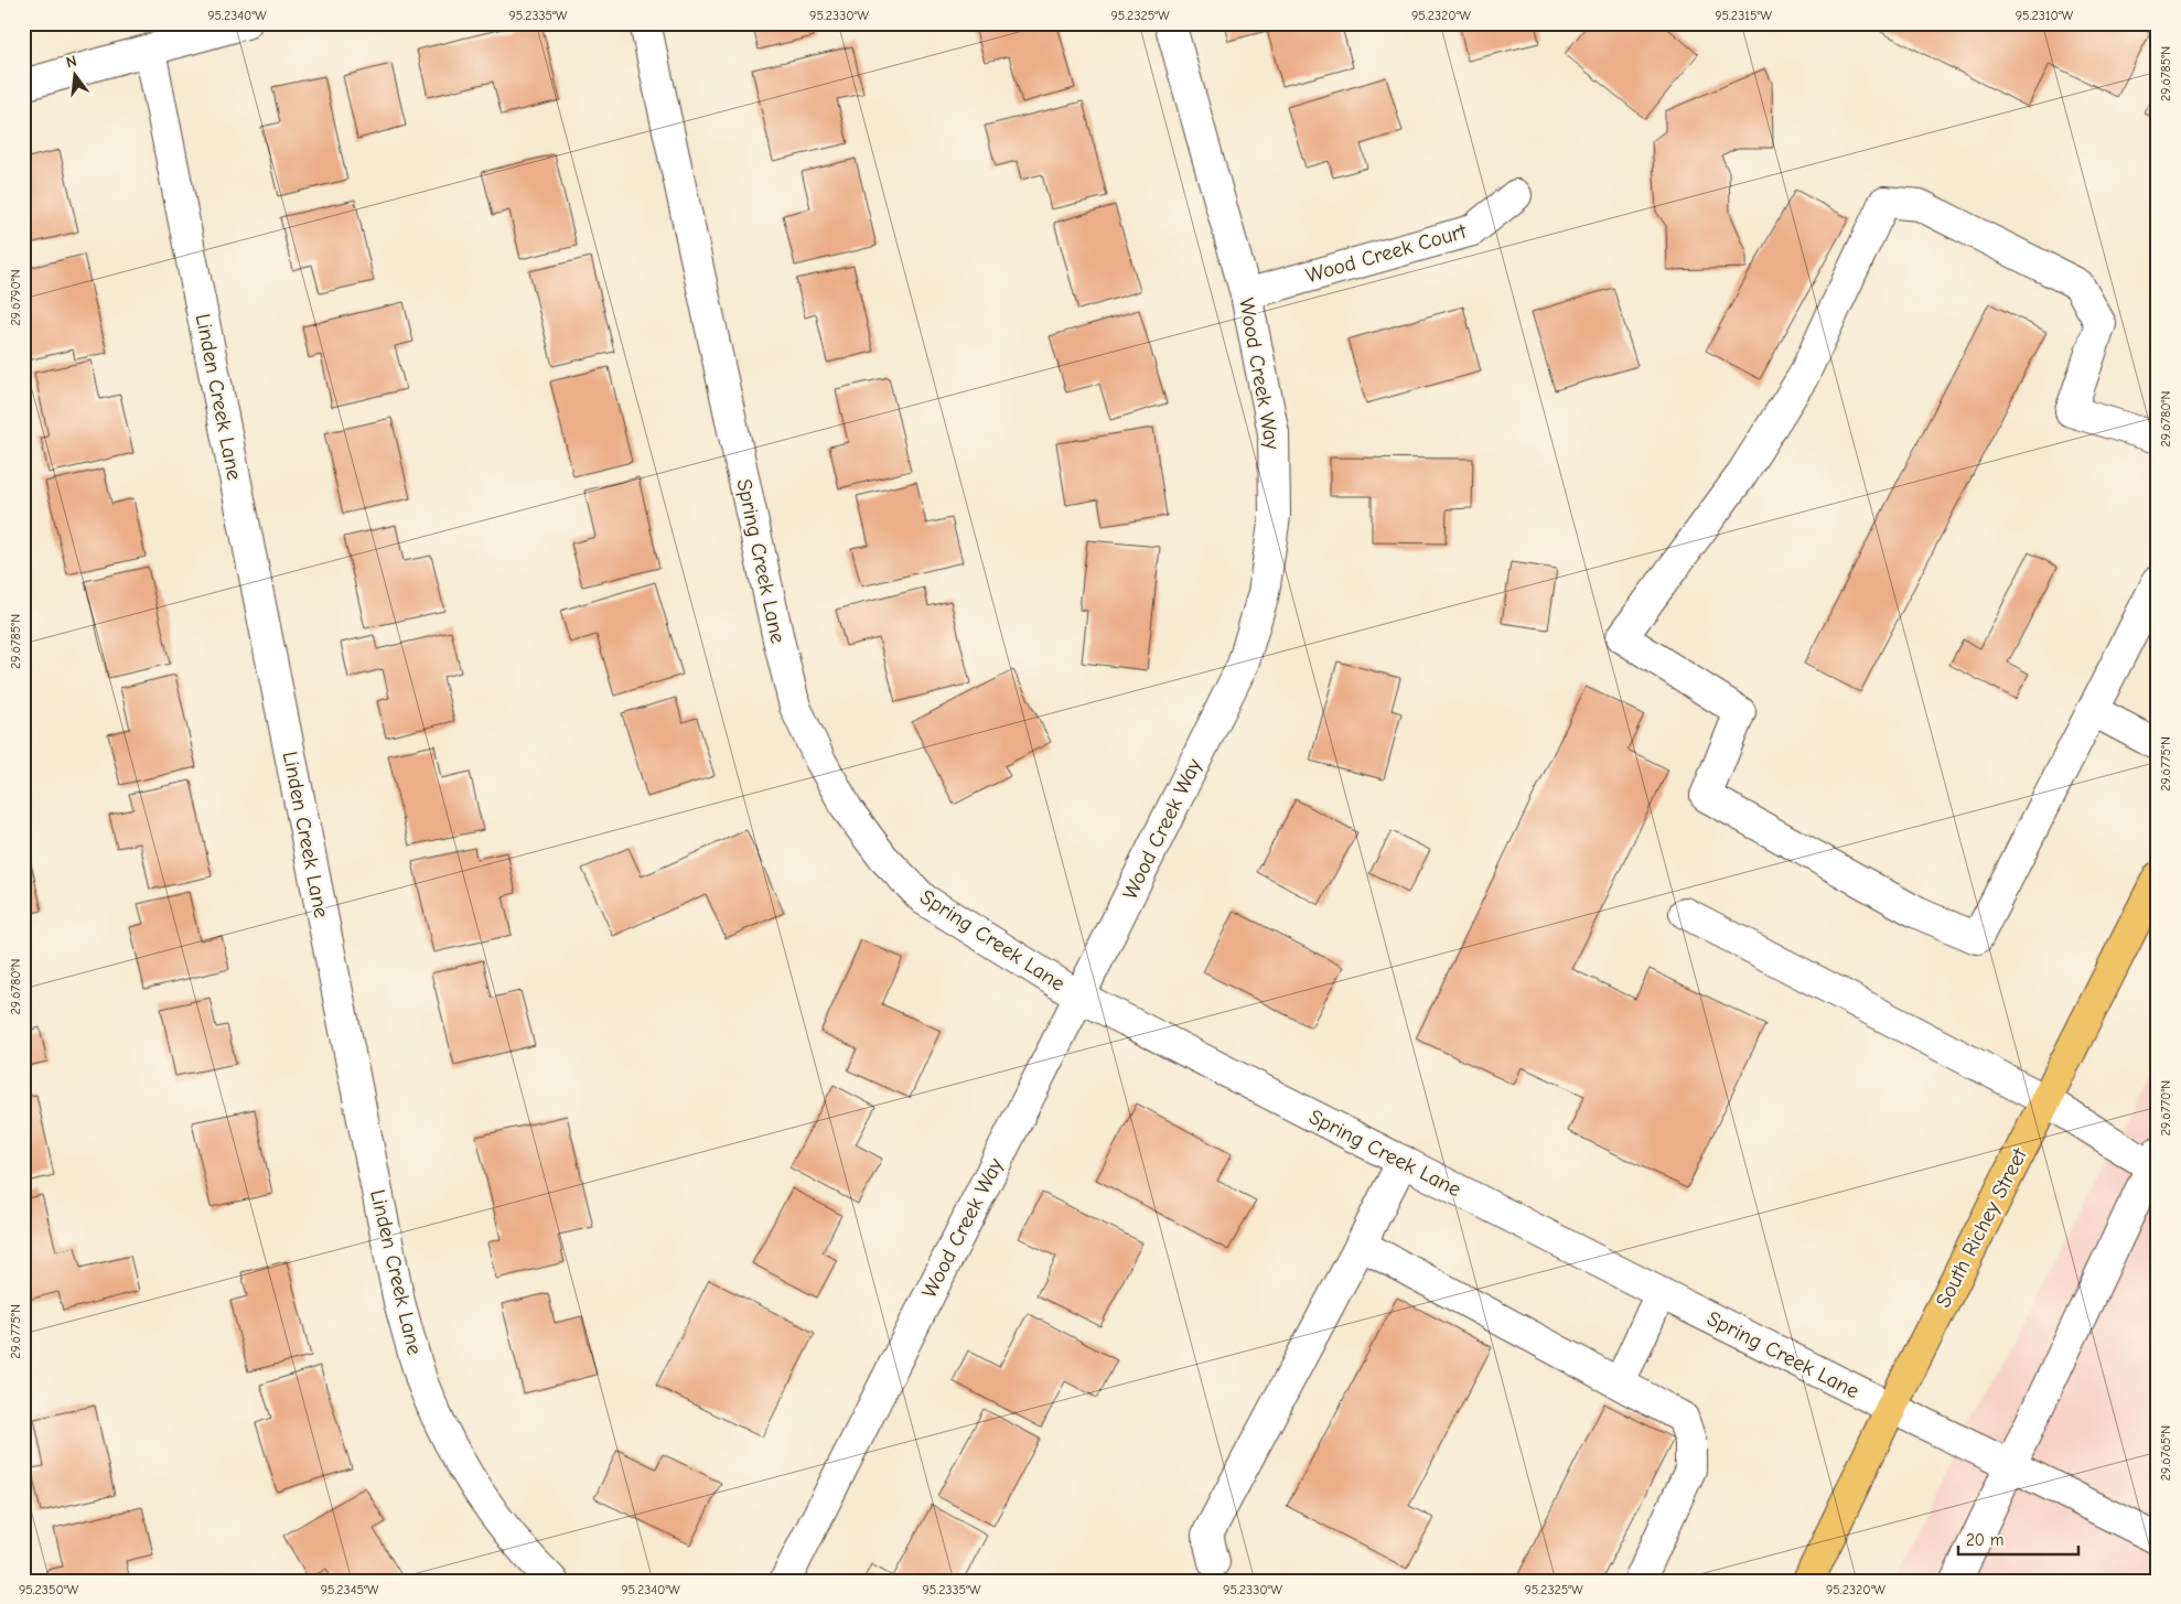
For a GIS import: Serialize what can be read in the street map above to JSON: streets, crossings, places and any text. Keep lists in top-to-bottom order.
{
  "streets": {
    "main road": ["South Richey Street"],
    "street": [
      "Wood Creek Court",
      "Wood Creek Way",
      "Linden Creek Lane",
      "Spring Creek Lane"
    ]
  },
  "crossings": [
    ["Wood Creek Court", "Wood Creek Way"],
    ["Wood Creek Way", "Spring Creek Lane"],
    ["Spring Creek Lane", "South Richey Street"]
  ],
  "scale_bar": "20 m",
  "north": "top",
  "coordinates": [
    "95.2340°W",
    "95.2335°W",
    "95.2330°W",
    "95.2325°W",
    "95.2320°W",
    "95.2315°W",
    "95.2310°W",
    "29.6785°N",
    "29.6790°N",
    "29.6780°N",
    "29.6775°N",
    "29.6770°N",
    "29.6765°N",
    "95.2350°W",
    "95.2345°W"
  ]
}
